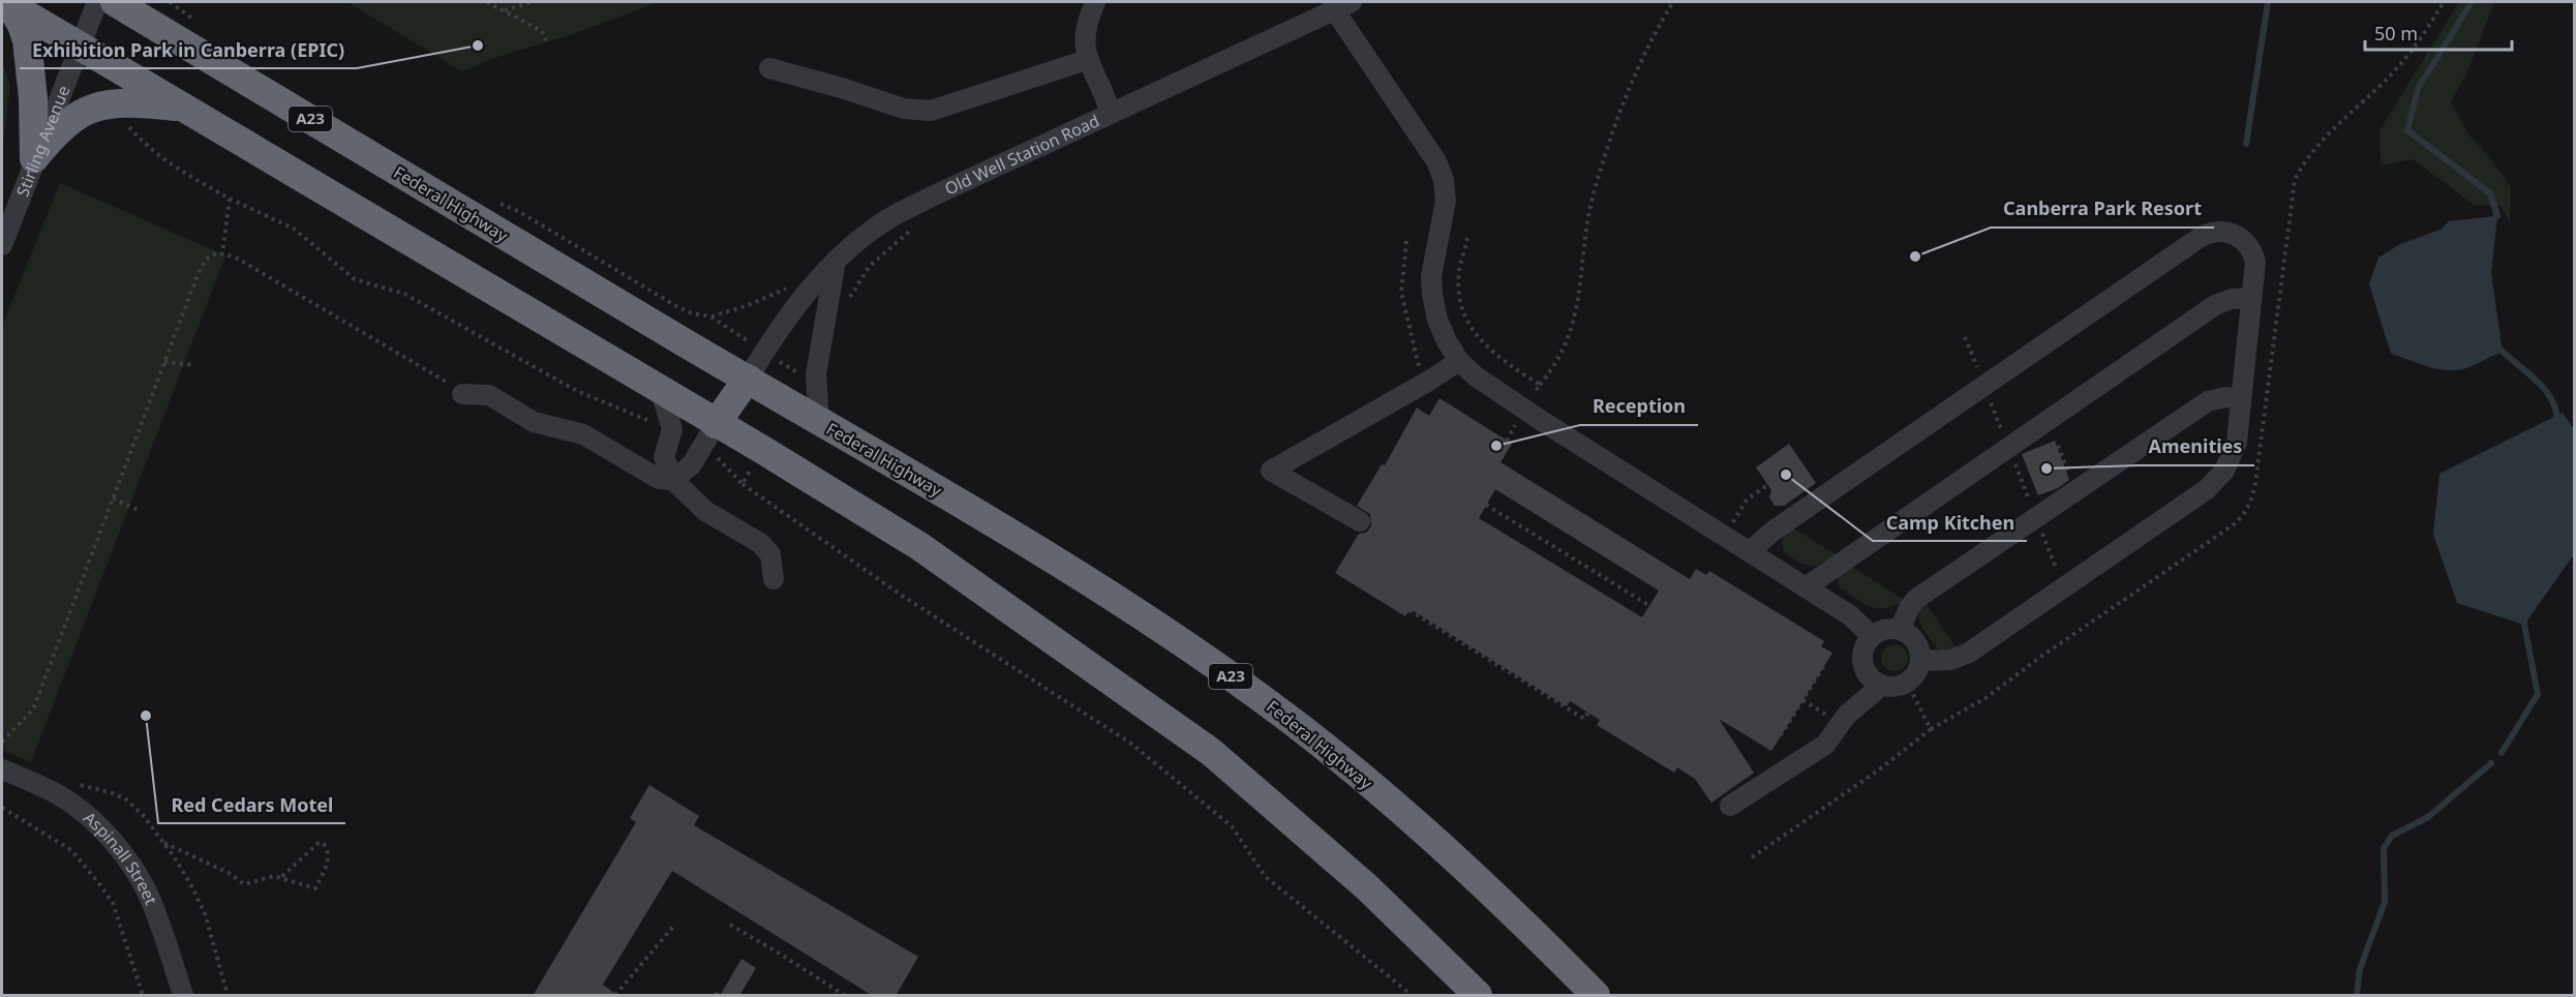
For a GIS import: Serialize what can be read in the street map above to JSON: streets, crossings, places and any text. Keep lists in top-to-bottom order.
{
  "streets": {
    "highway": ["A23", "Federal Highway"],
    "street": ["Stirling Avenue", "Old Well Station Road", "Aspinall Street"]
  },
  "crossings": [
    ["Old Well Station Road", "Federal Highway"]
  ],
  "places": [
    "Exhibition Park in Canberra (EPIC)",
    "Canberra Park Resort",
    "Reception",
    "Amenities",
    "Camp Kitchen",
    "Red Cedars Motel"
  ],
  "scale_bar": "50 m"
}
